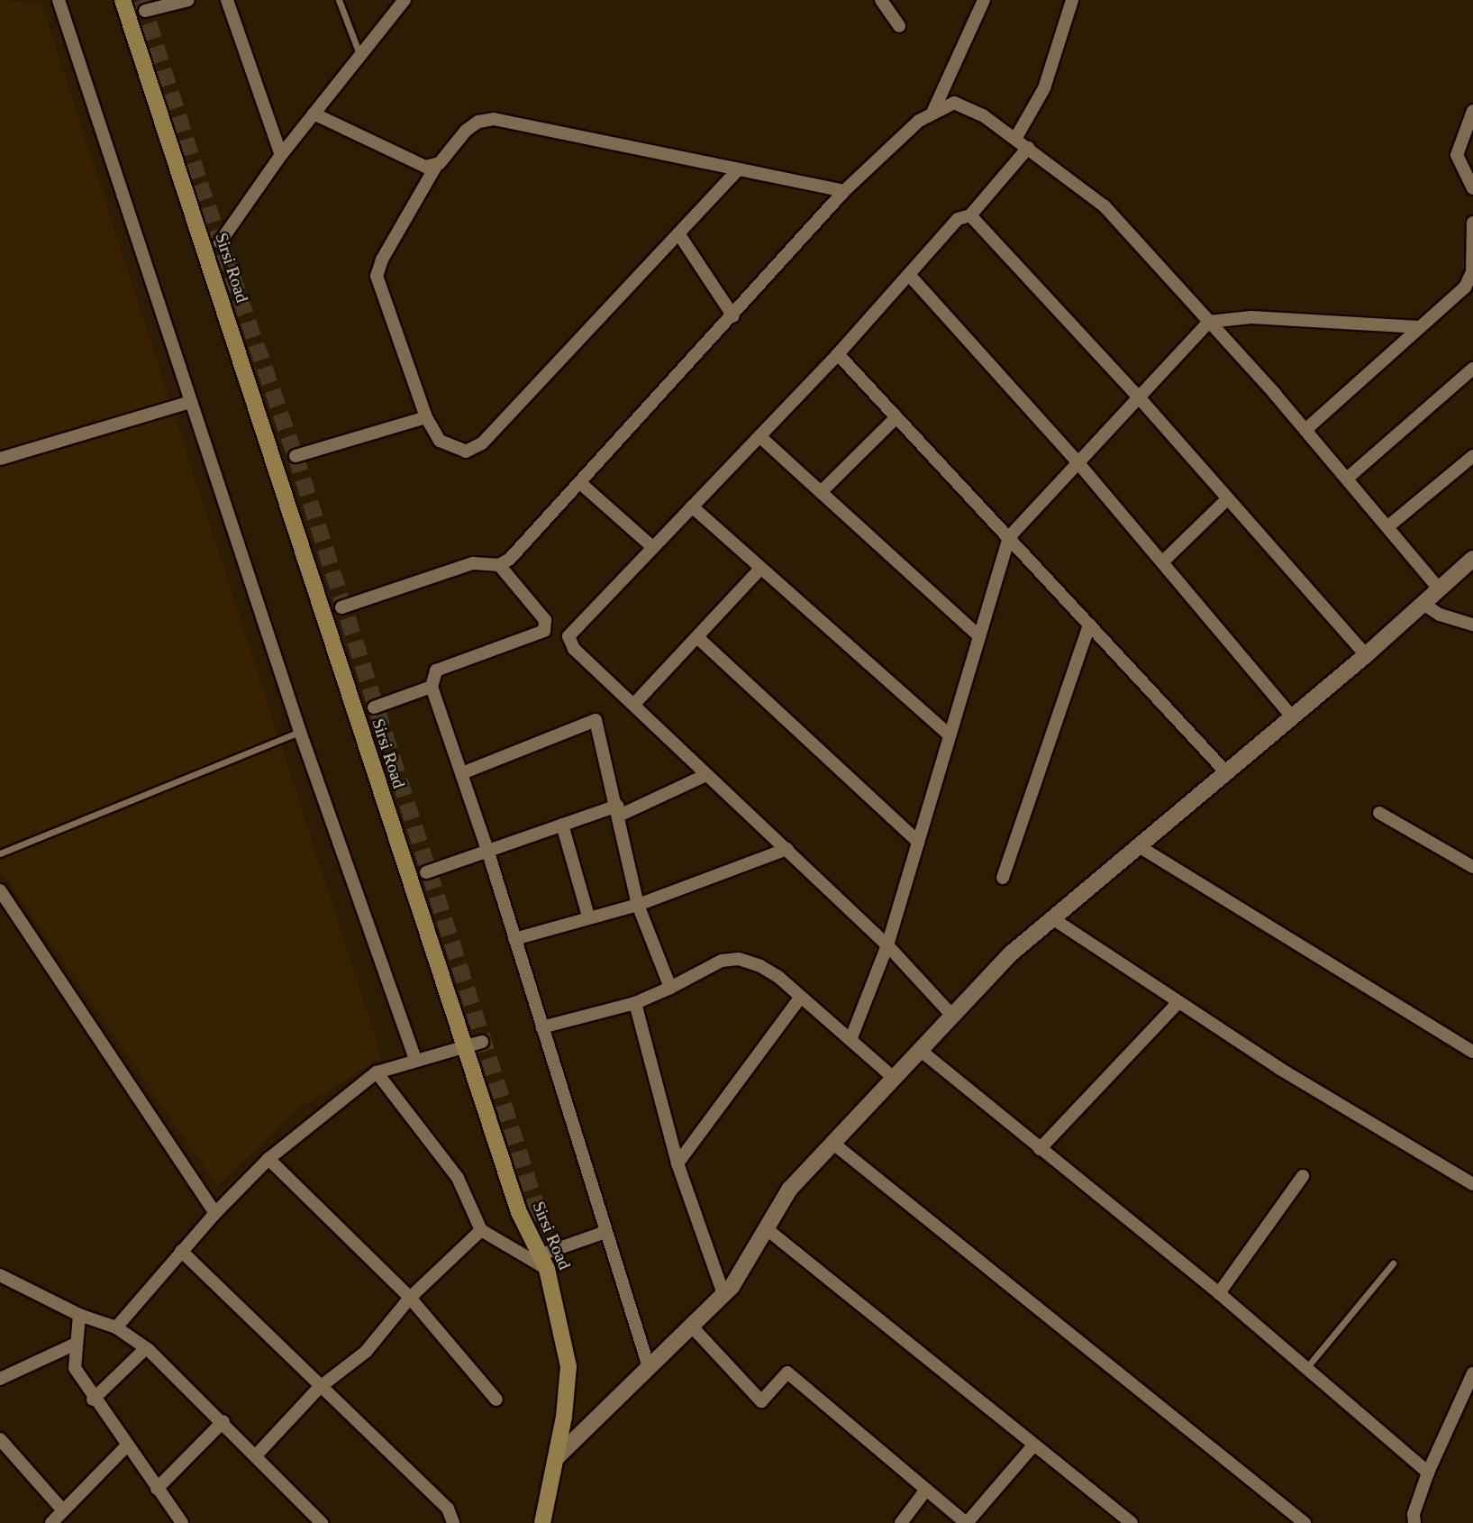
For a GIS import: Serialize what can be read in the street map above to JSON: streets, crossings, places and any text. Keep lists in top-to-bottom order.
{
  "streets": {
    "main road": ["Sirsi Road"]
  }
}
